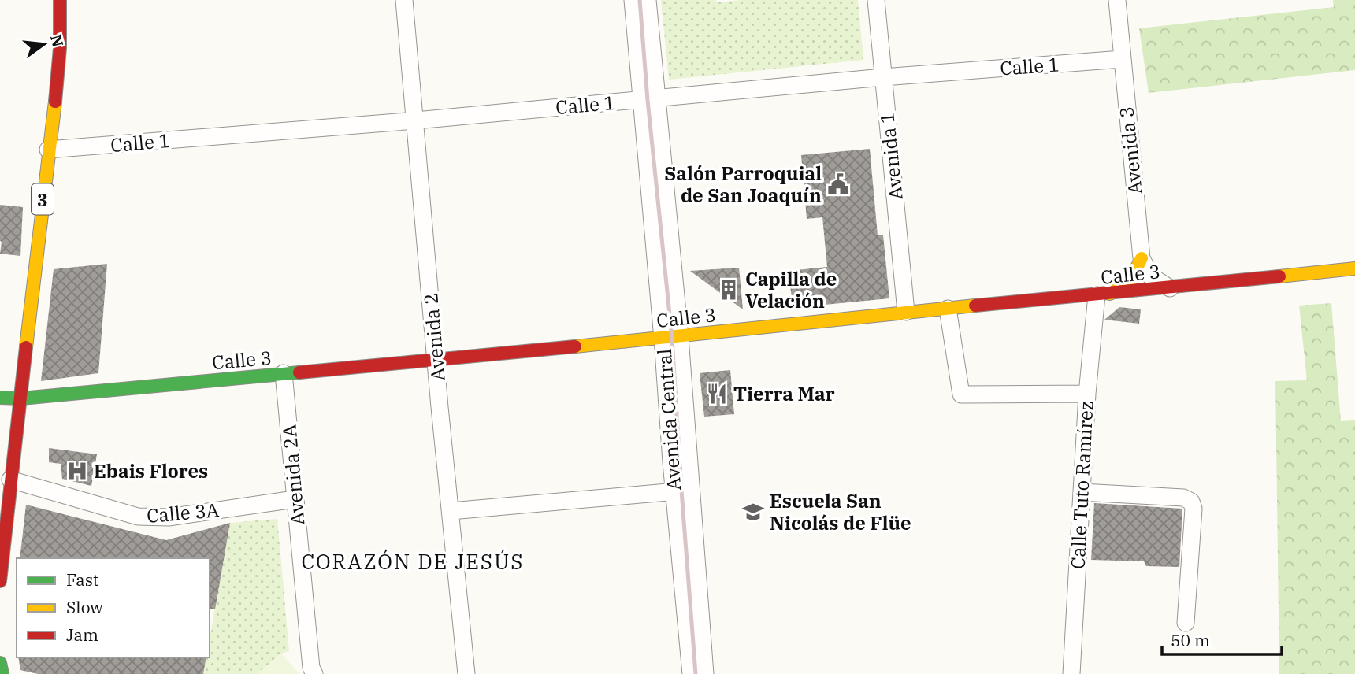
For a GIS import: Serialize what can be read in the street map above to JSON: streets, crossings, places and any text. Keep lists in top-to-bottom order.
{
  "streets": {
    "main road": ["3", "Calle 3"],
    "street": [
      "Calle 1",
      "Avenida 3",
      "Avenida 1",
      "Avenida 2",
      "Avenida Central",
      "Avenida 2A",
      "Calle Tuto Ramírez",
      "Calle 3A"
    ]
  },
  "crossings": [
    ["Calle 1", "Avenida 3"],
    ["Calle 1", "Avenida 1"],
    ["Calle 1", "3"],
    ["Calle 1", "Avenida 2"],
    ["Calle 1", "Avenida Central"],
    ["Avenida 3", "Calle 3"],
    ["Avenida 1", "Calle 3"],
    ["3", "Calle 3"],
    ["3", "Calle 3A"],
    ["Calle 3", "Avenida 2"],
    ["Calle 3", "Avenida Central"],
    ["Calle 3", "Avenida 2A"],
    ["Calle 3", "Calle Tuto Ramírez"],
    ["Avenida 2A", "Calle 3A"]
  ],
  "districts": ["CORAZÓN DE JESÚS"],
  "places": {
    "public building": ["Salón Parroquial de San Joaquín"],
    "building": ["Capilla de Velación"],
    "restaurant": ["Tierra Mar"],
    "hospital": ["Ebais Flores"],
    "school or university": ["Escuela San Nicolás de Flüe"]
  },
  "legend": ["Fast", "Slow", "Jam"],
  "scale_bar": "50 m",
  "north": "right"
}
